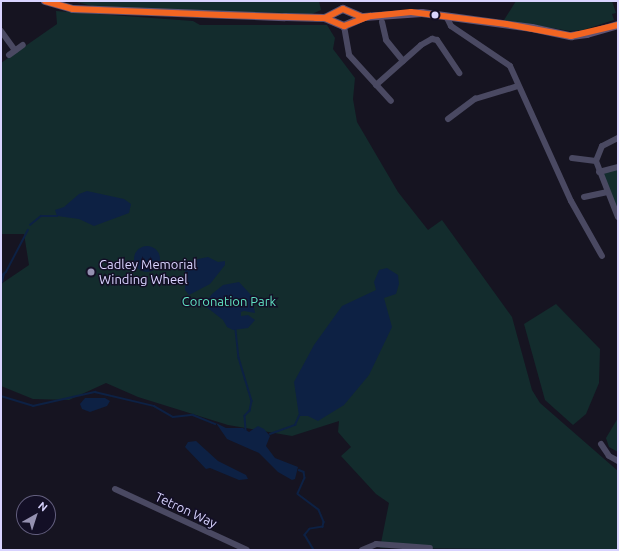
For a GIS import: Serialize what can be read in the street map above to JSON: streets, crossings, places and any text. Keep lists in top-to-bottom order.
{
  "streets": {
    "street": ["Tetron Way"]
  },
  "parks": ["Coronation Park"],
  "places": ["Cadley Memorial Winding Wheel"],
  "north": "top right"
}
